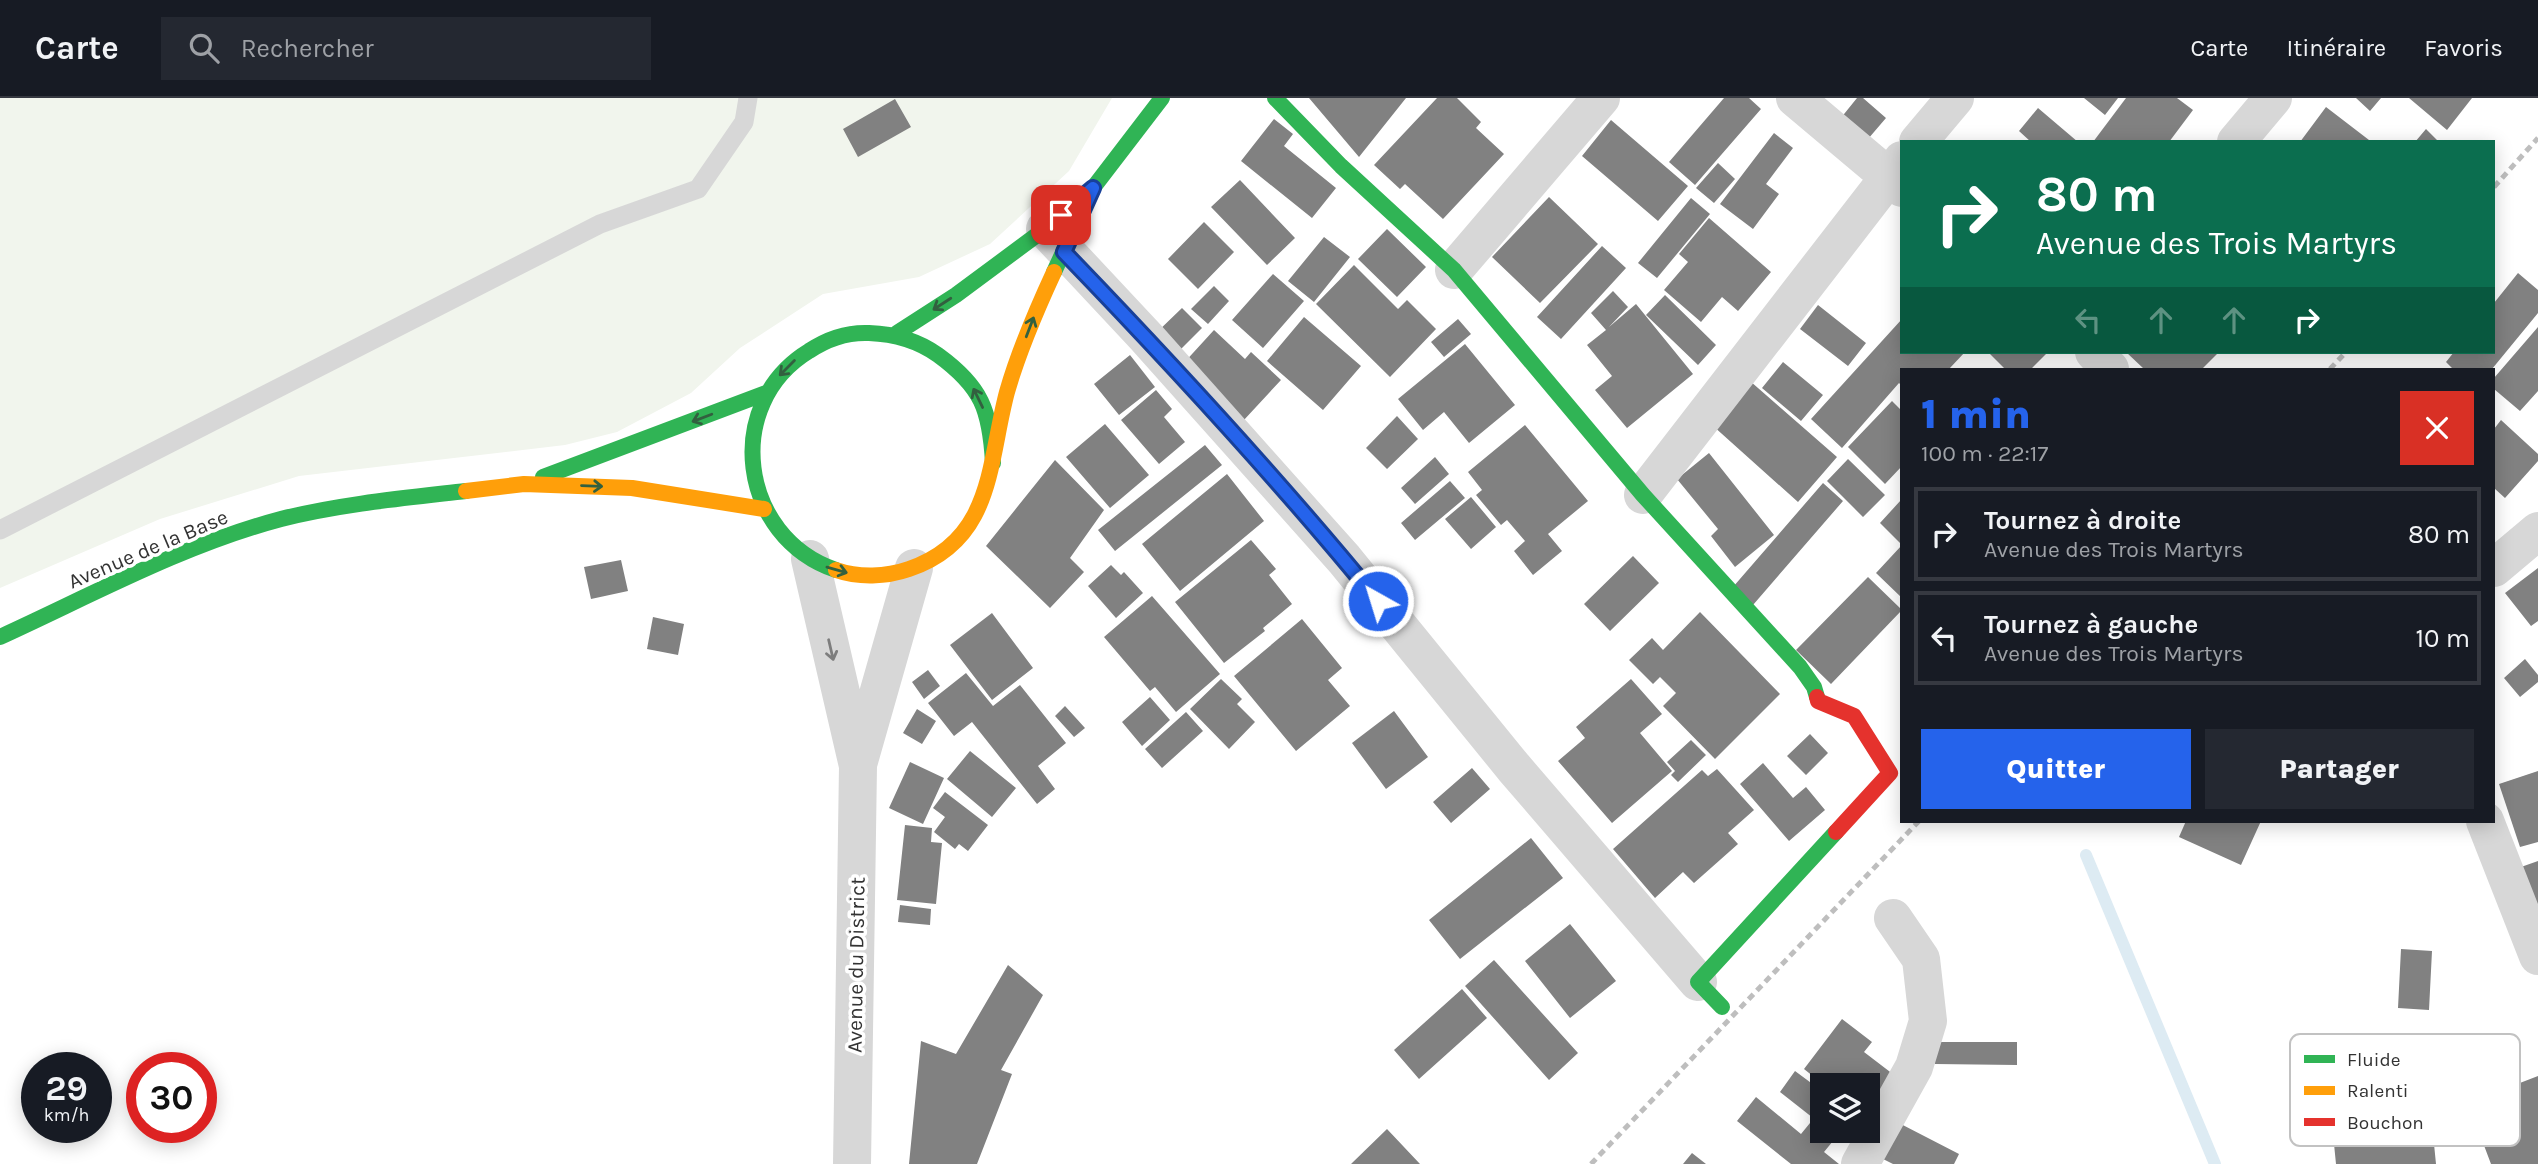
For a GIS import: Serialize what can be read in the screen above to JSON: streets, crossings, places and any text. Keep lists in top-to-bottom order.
{
  "streets": {
    "main road": ["Avenue de la Base"],
    "street": ["Avenue du District"]
  },
  "crossings": [
    ["Avenue de la Base", "Avenue du District"]
  ],
  "legend": ["Fluide", "Ralenti", "Bouchon"],
  "page": {
    "header": "Carte",
    "search": "Rechercher",
    "nav": ["Carte", "Itinéraire", "Favoris"],
    "turn": ["80 m", "Avenue des Trois Martyrs"],
    "heading": ["1 min", "100 m · 22:17"],
    "list": [
      {
        "name": "Tournez à droite",
        "note": "Avenue des Trois Martyrs",
        "value": "80 m"
      },
      {
        "name": "Tournez à gauche",
        "note": "Avenue des Trois Martyrs",
        "value": "10 m"
      }
    ],
    "buttons": ["Quitter", "Partager"],
    "speed": "29 km/h",
    "limit": "30"
  }
}
